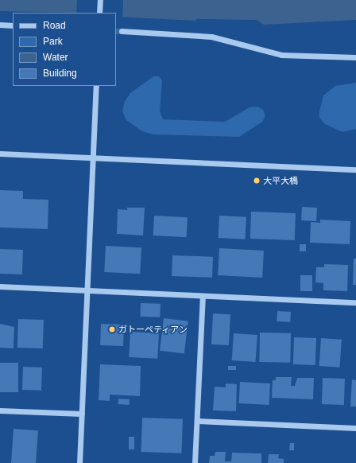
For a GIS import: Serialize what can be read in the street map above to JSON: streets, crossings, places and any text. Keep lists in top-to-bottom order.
{
  "places": ["大平大橋", "ガトーペティアン"],
  "legend": [
    "Road",
    "Park",
    "Water",
    "Building"
  ]
}
